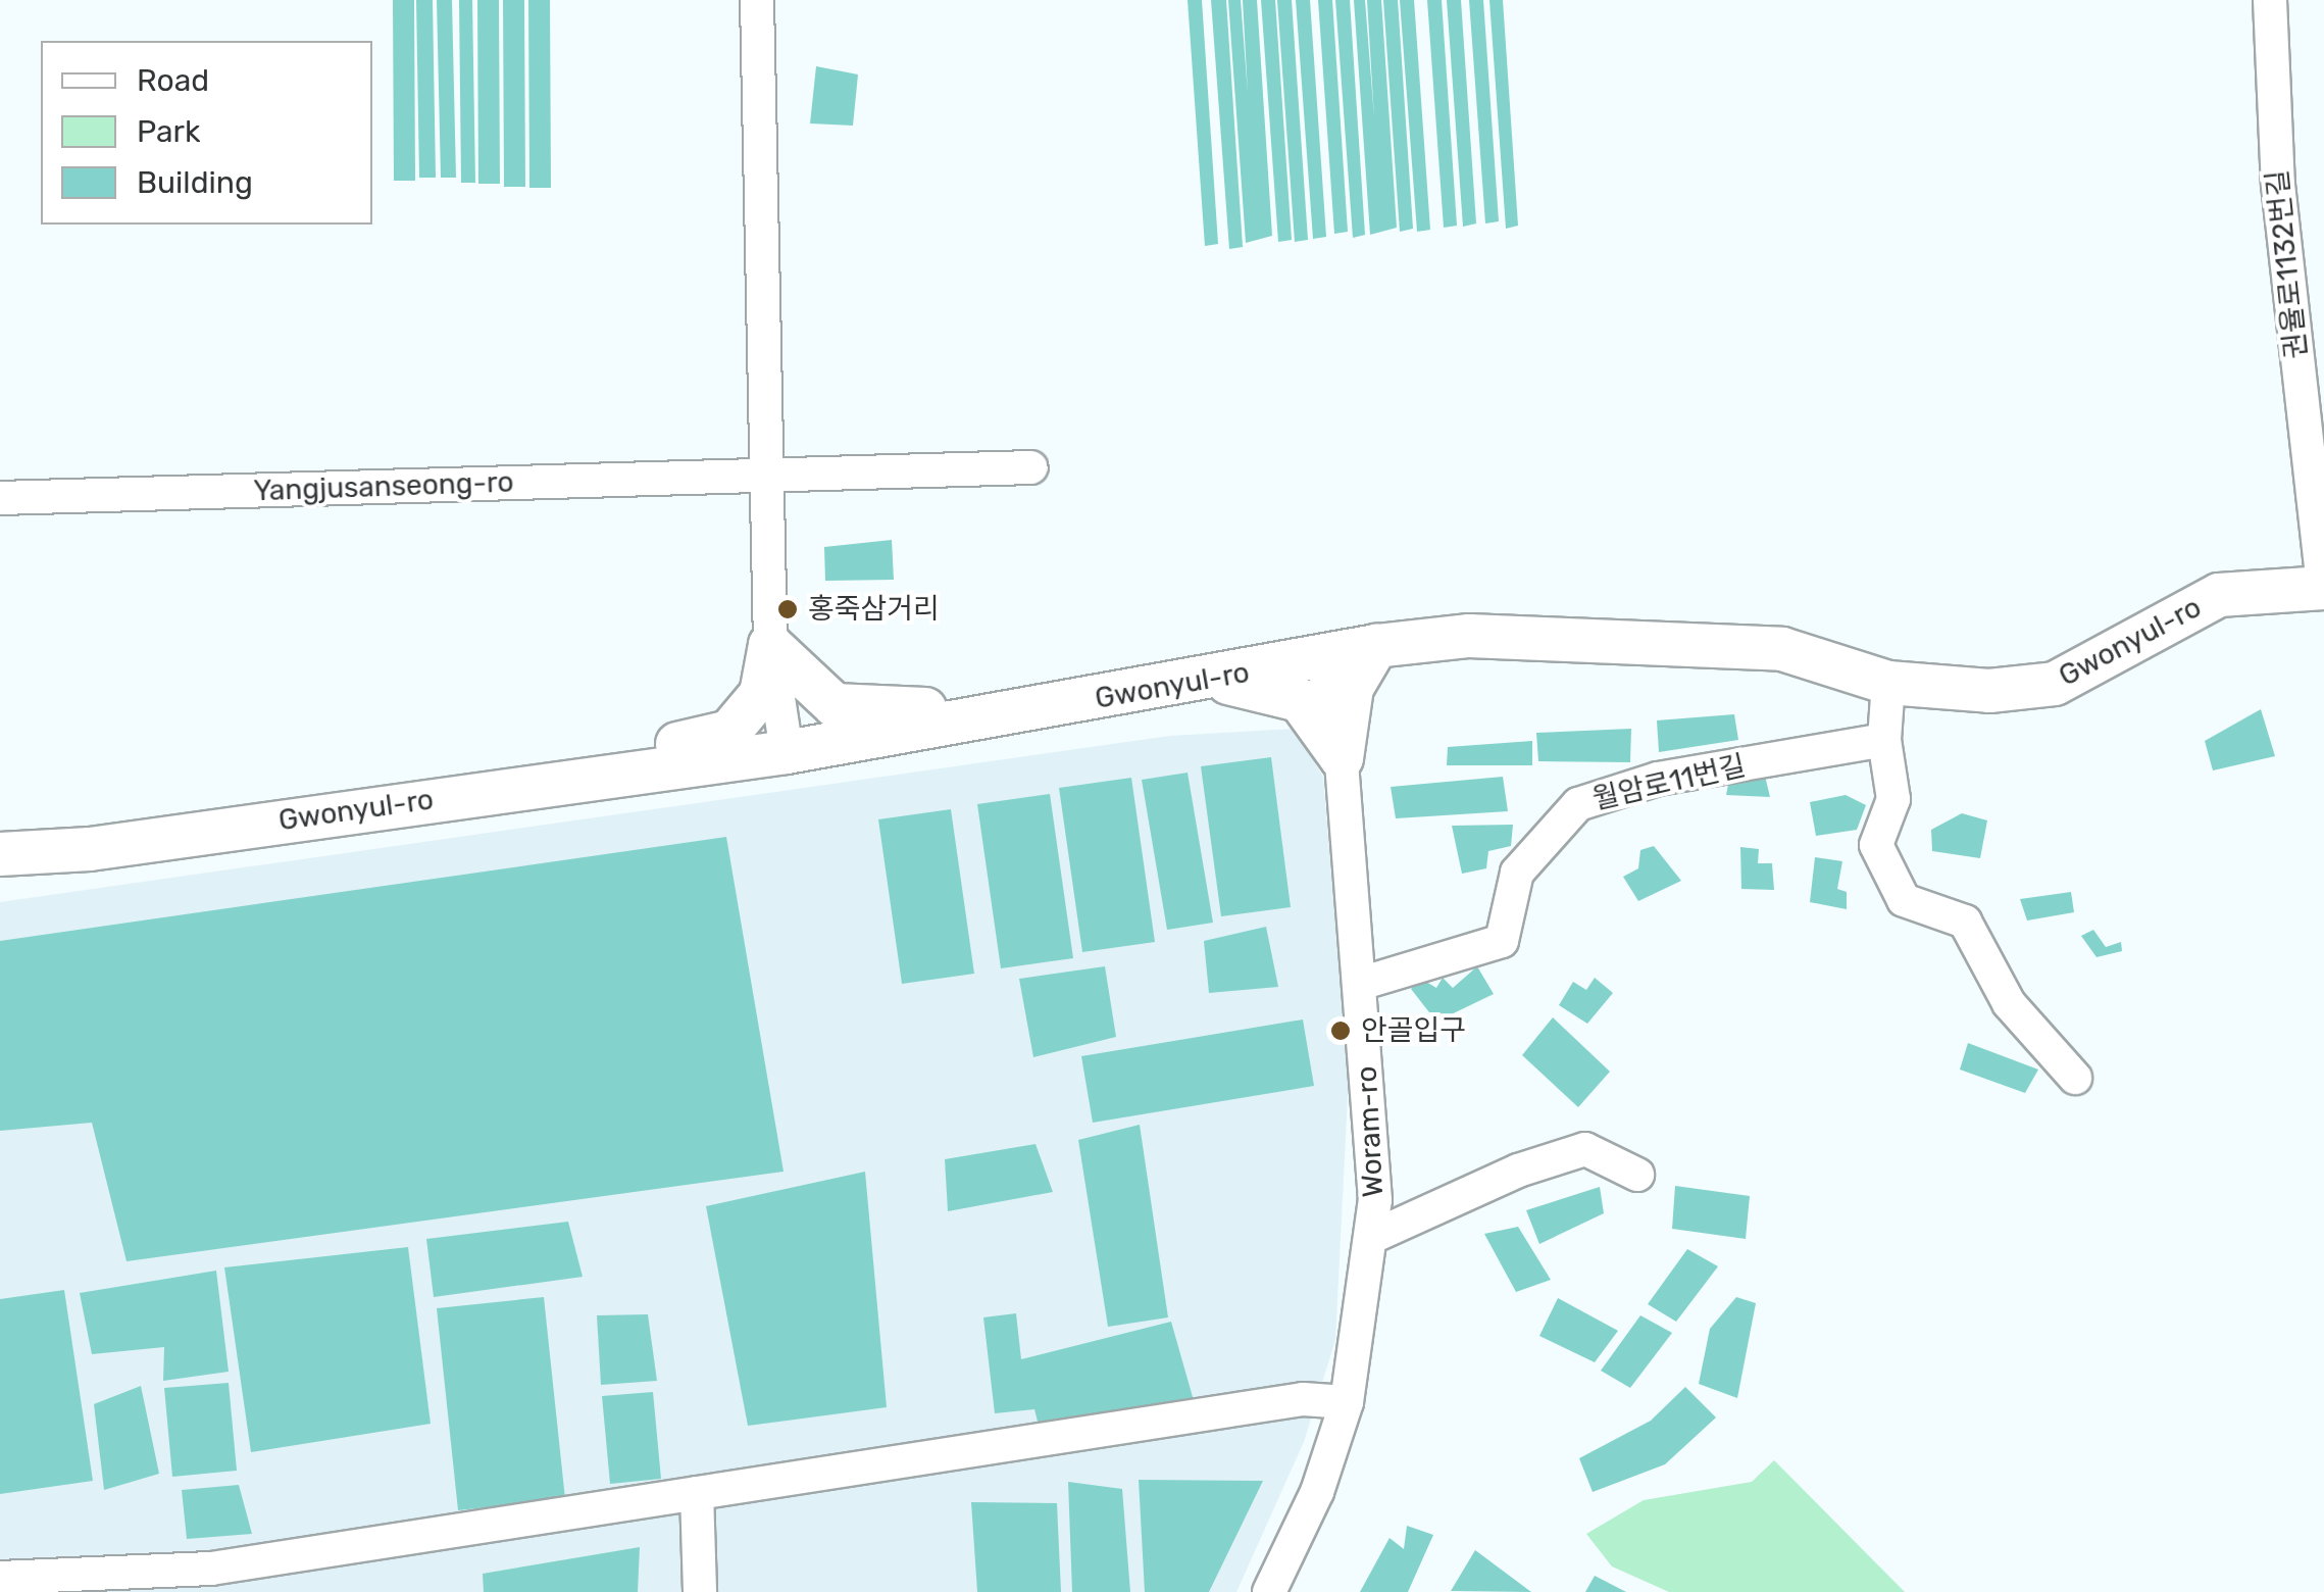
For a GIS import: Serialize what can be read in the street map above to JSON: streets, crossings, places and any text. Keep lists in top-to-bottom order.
{
  "streets": {
    "main road": ["Gwonyul-ro"],
    "street": [
      "권율로1132번길",
      "Yangjusanseong-ro",
      "월암로11번길",
      "Woram-ro"
    ]
  },
  "crossings": [
    ["권율로1132번길", "Gwonyul-ro"],
    ["Gwonyul-ro", "Woram-ro"],
    ["월암로11번길", "Woram-ro"]
  ],
  "places": ["홍죽삼거리", "안골입구"],
  "legend": ["Road", "Park", "Building"]
}
